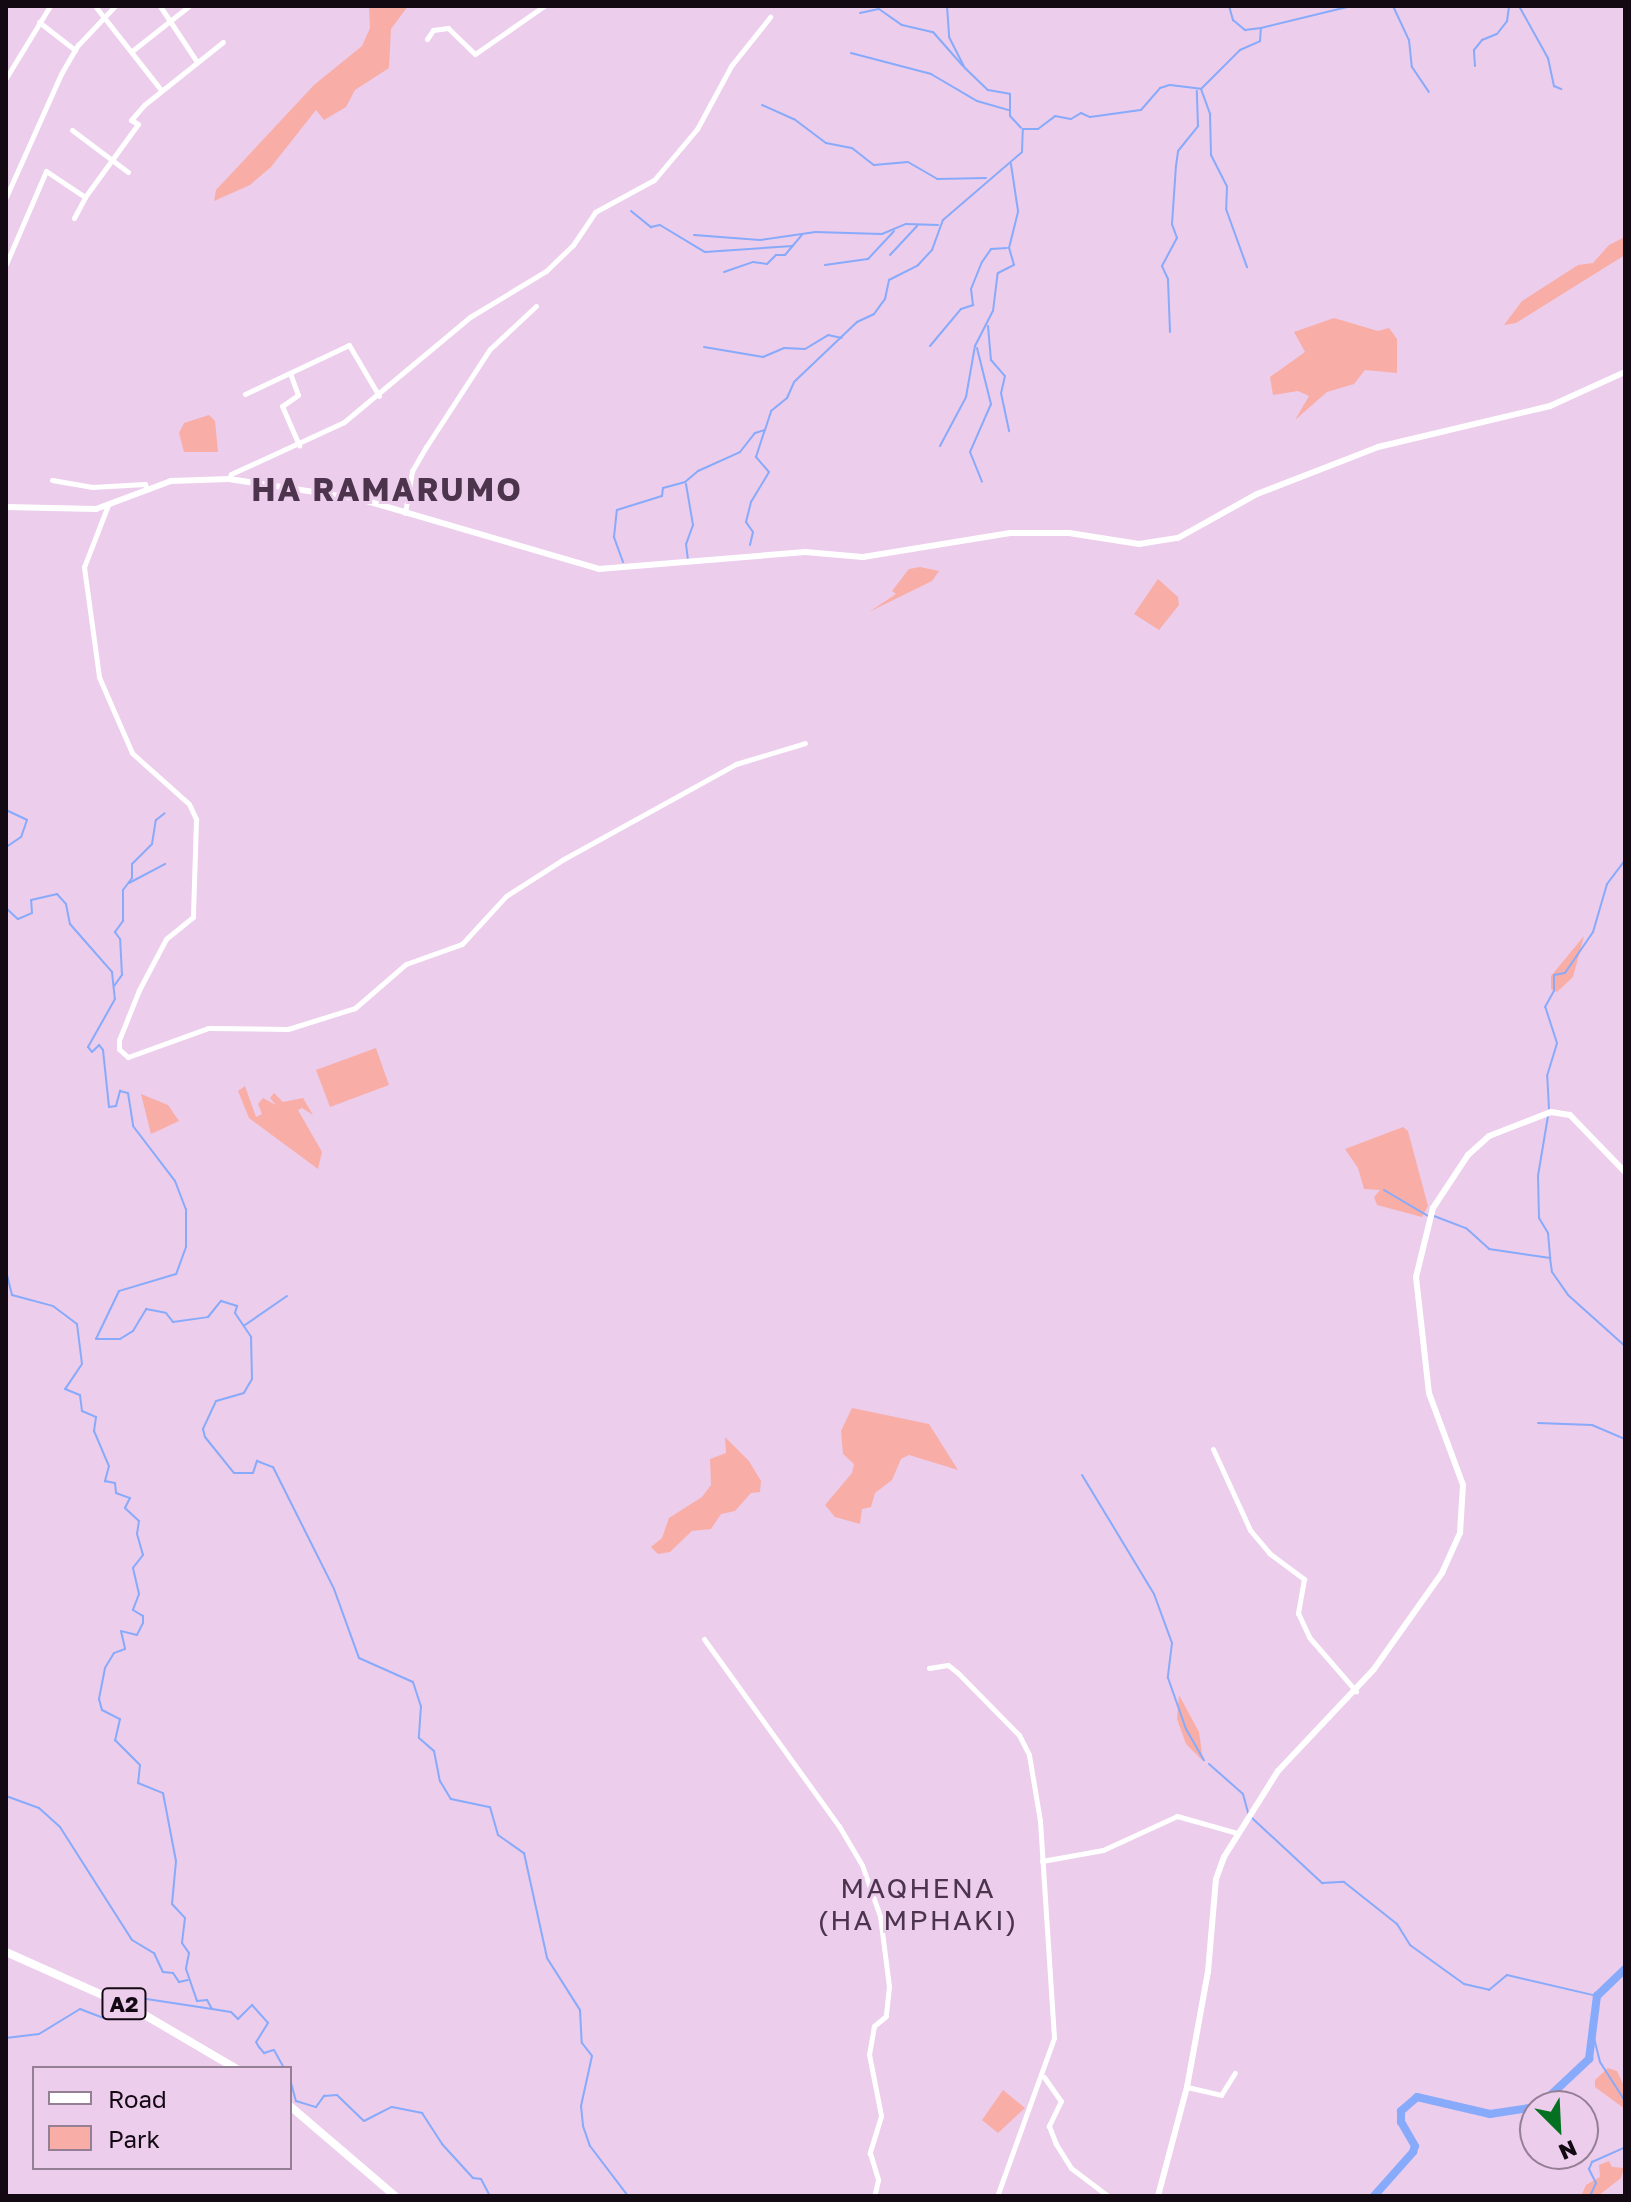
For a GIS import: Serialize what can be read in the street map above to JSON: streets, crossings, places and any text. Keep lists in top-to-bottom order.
{
  "streets": {
    "main road": ["A2"]
  },
  "districts": ["HA RAMARUMO", "MAQHENA (HA MPHAKI)"],
  "legend": ["Road", "Park"],
  "north": "bottom right"
}
